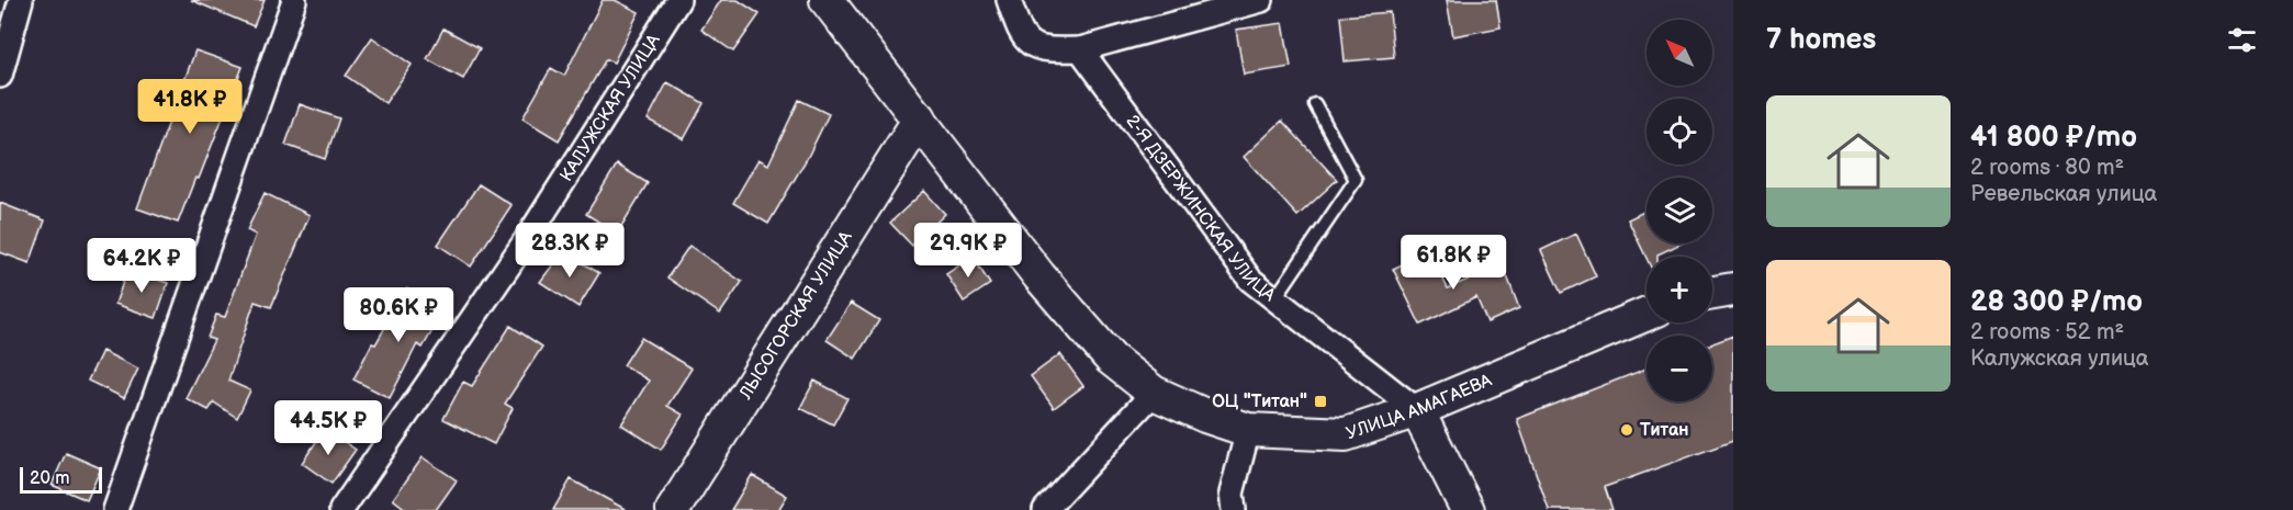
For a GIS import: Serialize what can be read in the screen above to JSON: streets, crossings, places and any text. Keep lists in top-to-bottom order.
{
  "streets": {
    "street": [
      "КАЛУЖСКАЯ УЛИЦА",
      "2-Я ДЗЕРЖИНСКАЯ УЛИЦА",
      "ЛЫСОГОРСКАЯ УЛИЦА",
      "УЛИЦА АМАГАЕВА"
    ]
  },
  "crossings": [
    ["2-Я ДЗЕРЖИНСКАЯ УЛИЦА", "УЛИЦА АМАГАЕВА"],
    ["ЛЫСОГОРСКАЯ УЛИЦА", "УЛИЦА АМАГАЕВА"]
  ],
  "places": {
    "transit": ["ОЦ \"Титан\""],
    "other": ["Титан"]
  },
  "scale_bar": "20 m",
  "north": "top left",
  "page": {
    "heading": "7 homes",
    "map_buttons": ["+", "−"],
    "price": [
      "41.8K ₽",
      "28.3K ₽",
      "29.9K ₽",
      "61.8K ₽",
      "64.2K ₽",
      "80.6K ₽",
      "44.5K ₽"
    ],
    "list": [
      {
        "name": "41 800 ₽/mo",
        "note": "2 rooms · 80 m² · Ревельская улица"
      },
      {
        "name": "28 300 ₽/mo",
        "note": "2 rooms · 52 m² · Калужская улица"
      }
    ],
    "scale": "20 m"
  }
}
